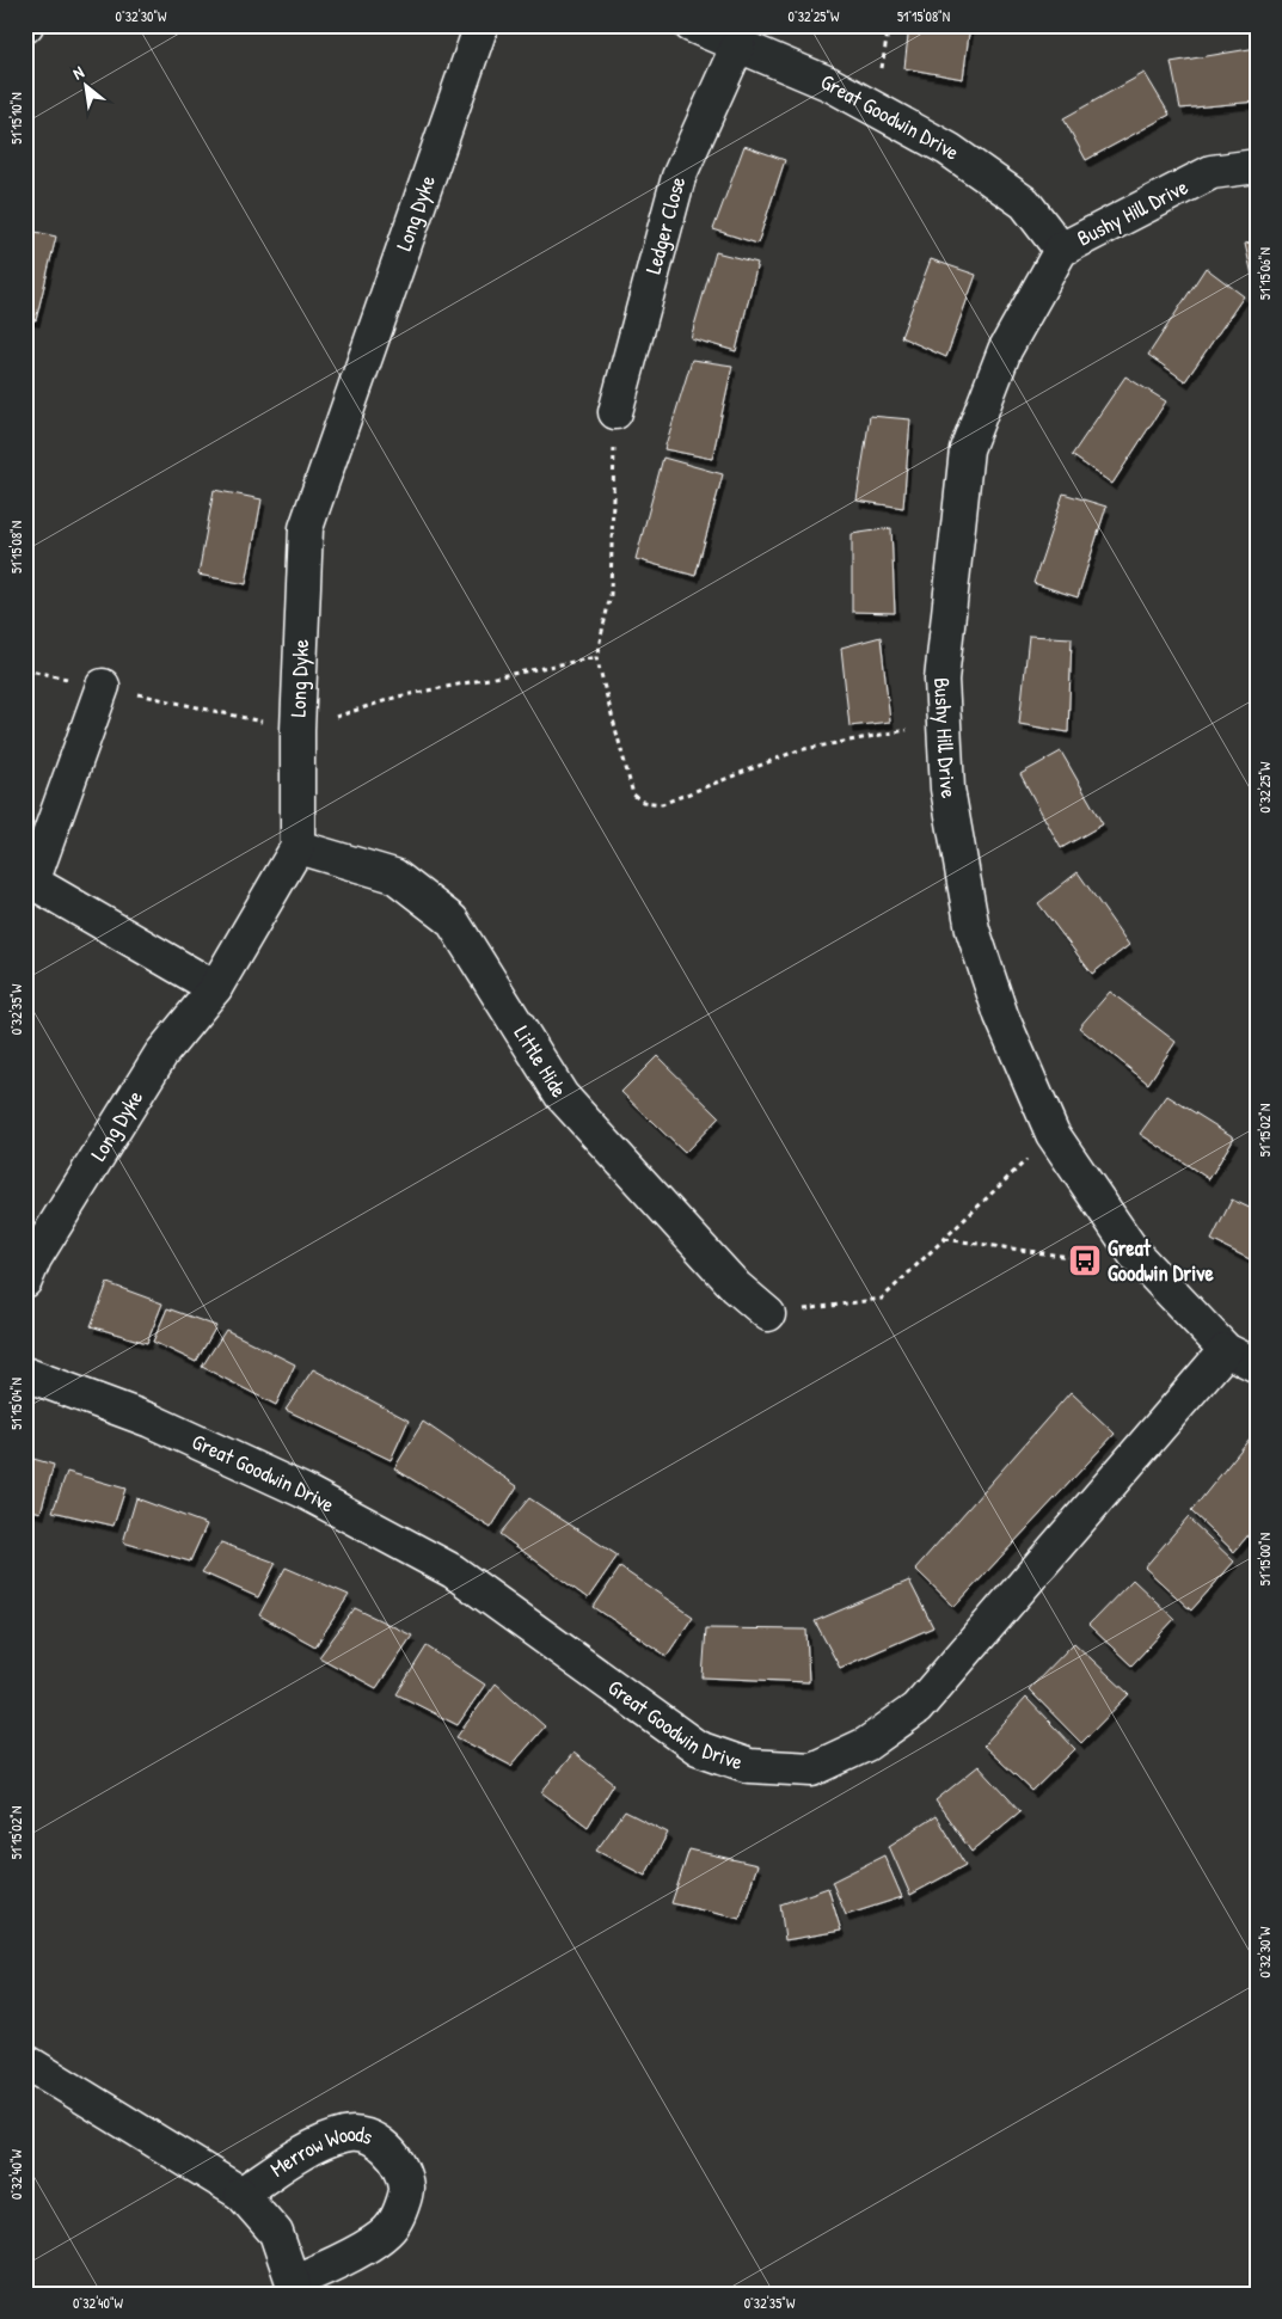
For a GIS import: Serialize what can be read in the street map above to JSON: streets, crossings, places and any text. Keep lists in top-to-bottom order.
{
  "streets": {
    "street": [
      "Great Goodwin Drive",
      "Long Dyke",
      "Bushy Hill Drive",
      "Ledger Close",
      "Little Hide",
      "Merrow Woods"
    ]
  },
  "crossings": [
    ["Great Goodwin Drive", "Bushy Hill Drive"],
    ["Great Goodwin Drive", "Ledger Close"],
    ["Long Dyke", "Little Hide"]
  ],
  "places": {
    "bus stop": ["Great Goodwin Drive"]
  },
  "north": "top left",
  "coordinates": [
    "0°32'30\"W",
    "0°32'25\"W",
    "51°15'08\"N",
    "51°15'10\"N",
    "51°15'06\"N",
    "0°32'35\"W",
    "51°15'02\"N",
    "51°15'04\"N",
    "51°15'00\"N",
    "0°32'40\"W"
  ]
}
